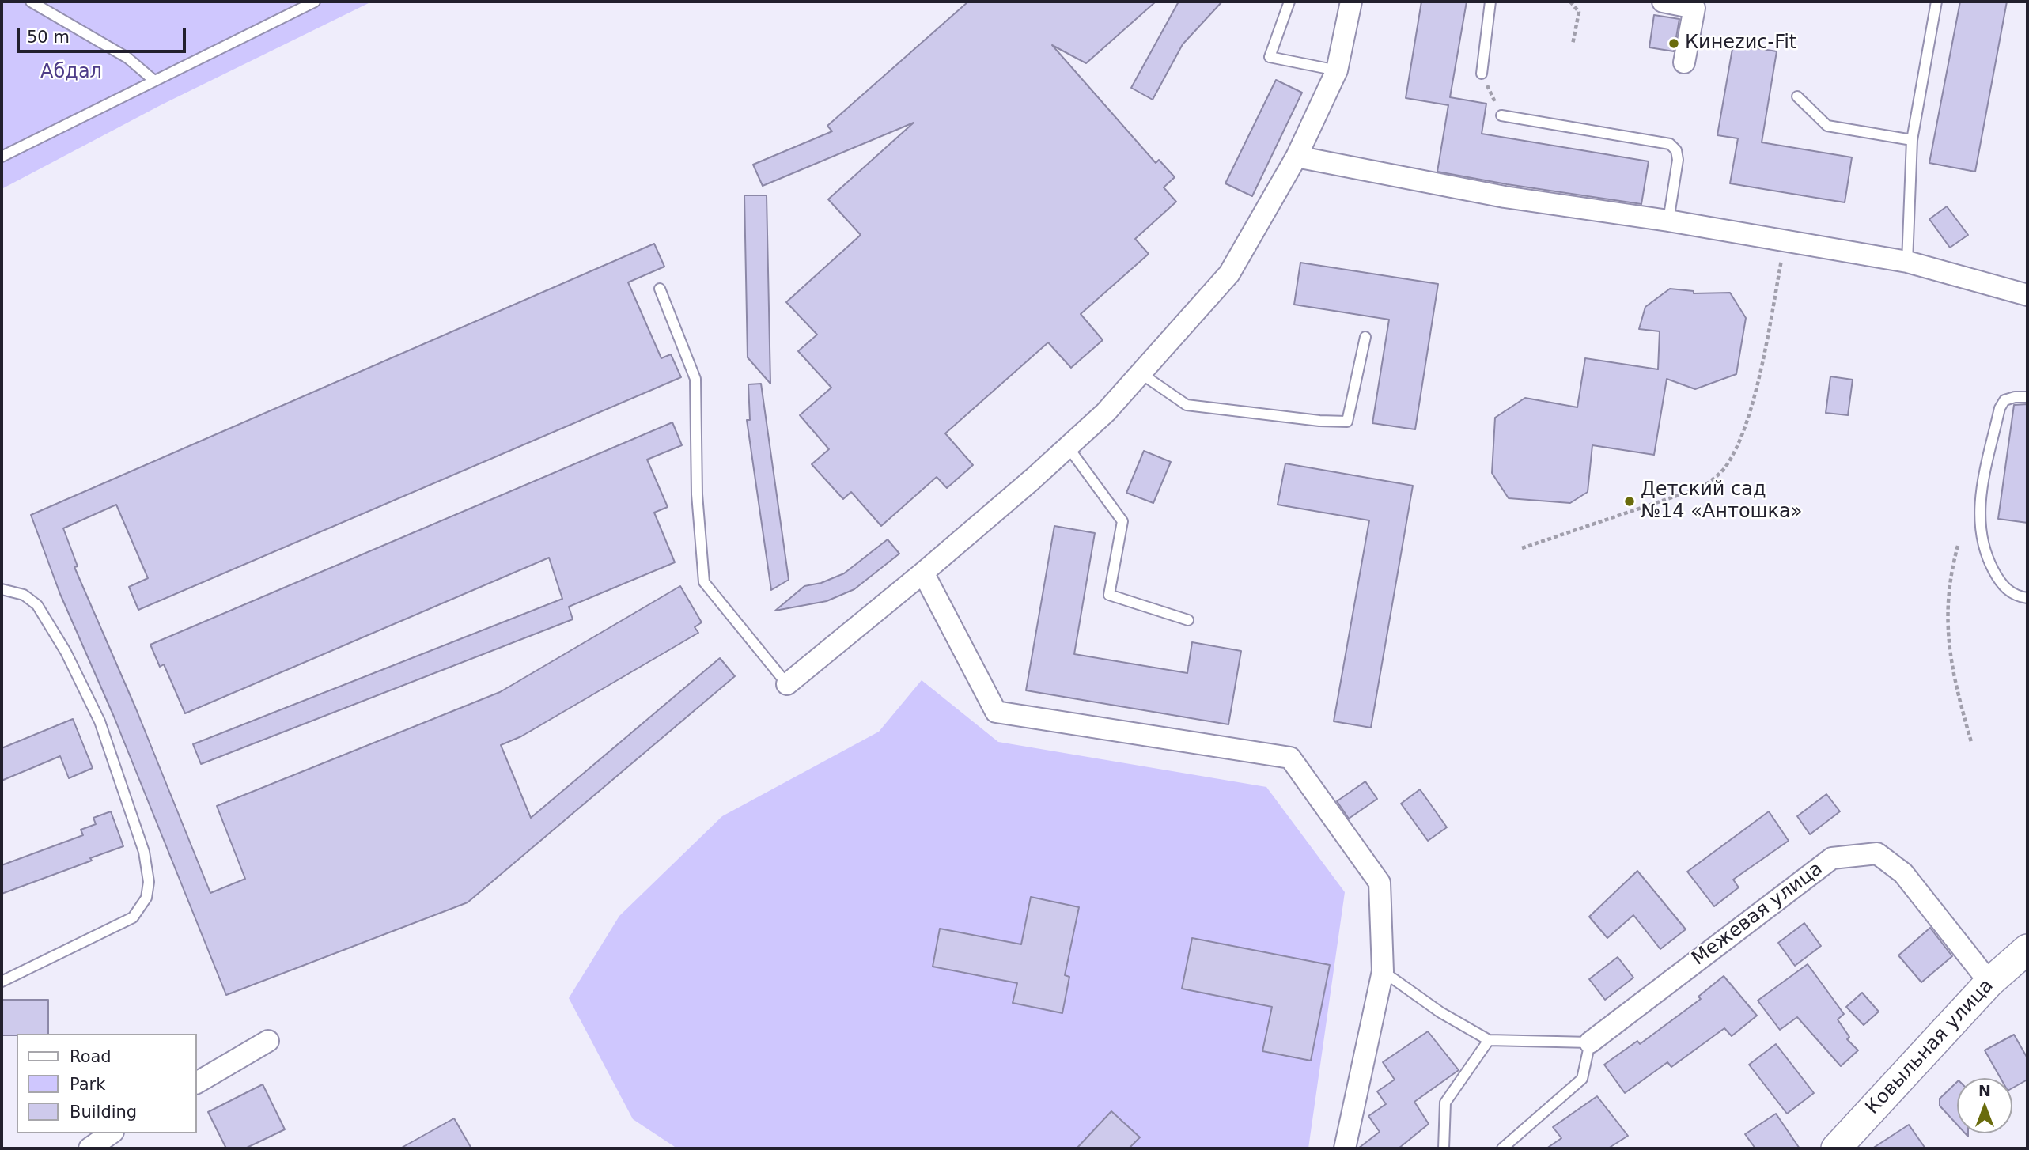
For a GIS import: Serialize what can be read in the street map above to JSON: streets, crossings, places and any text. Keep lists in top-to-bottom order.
{
  "streets": {
    "street": ["Межевая улица", "Ковыльная улица"]
  },
  "crossings": [
    ["Межевая улица", "Ковыльная улица"]
  ],
  "parks": ["Абдал"],
  "places": ["Кинеzис-Fit", "Детский сад №14 «Антошка»"],
  "legend": ["Road", "Park", "Building"],
  "scale_bar": "50 m",
  "north": "top"
}
